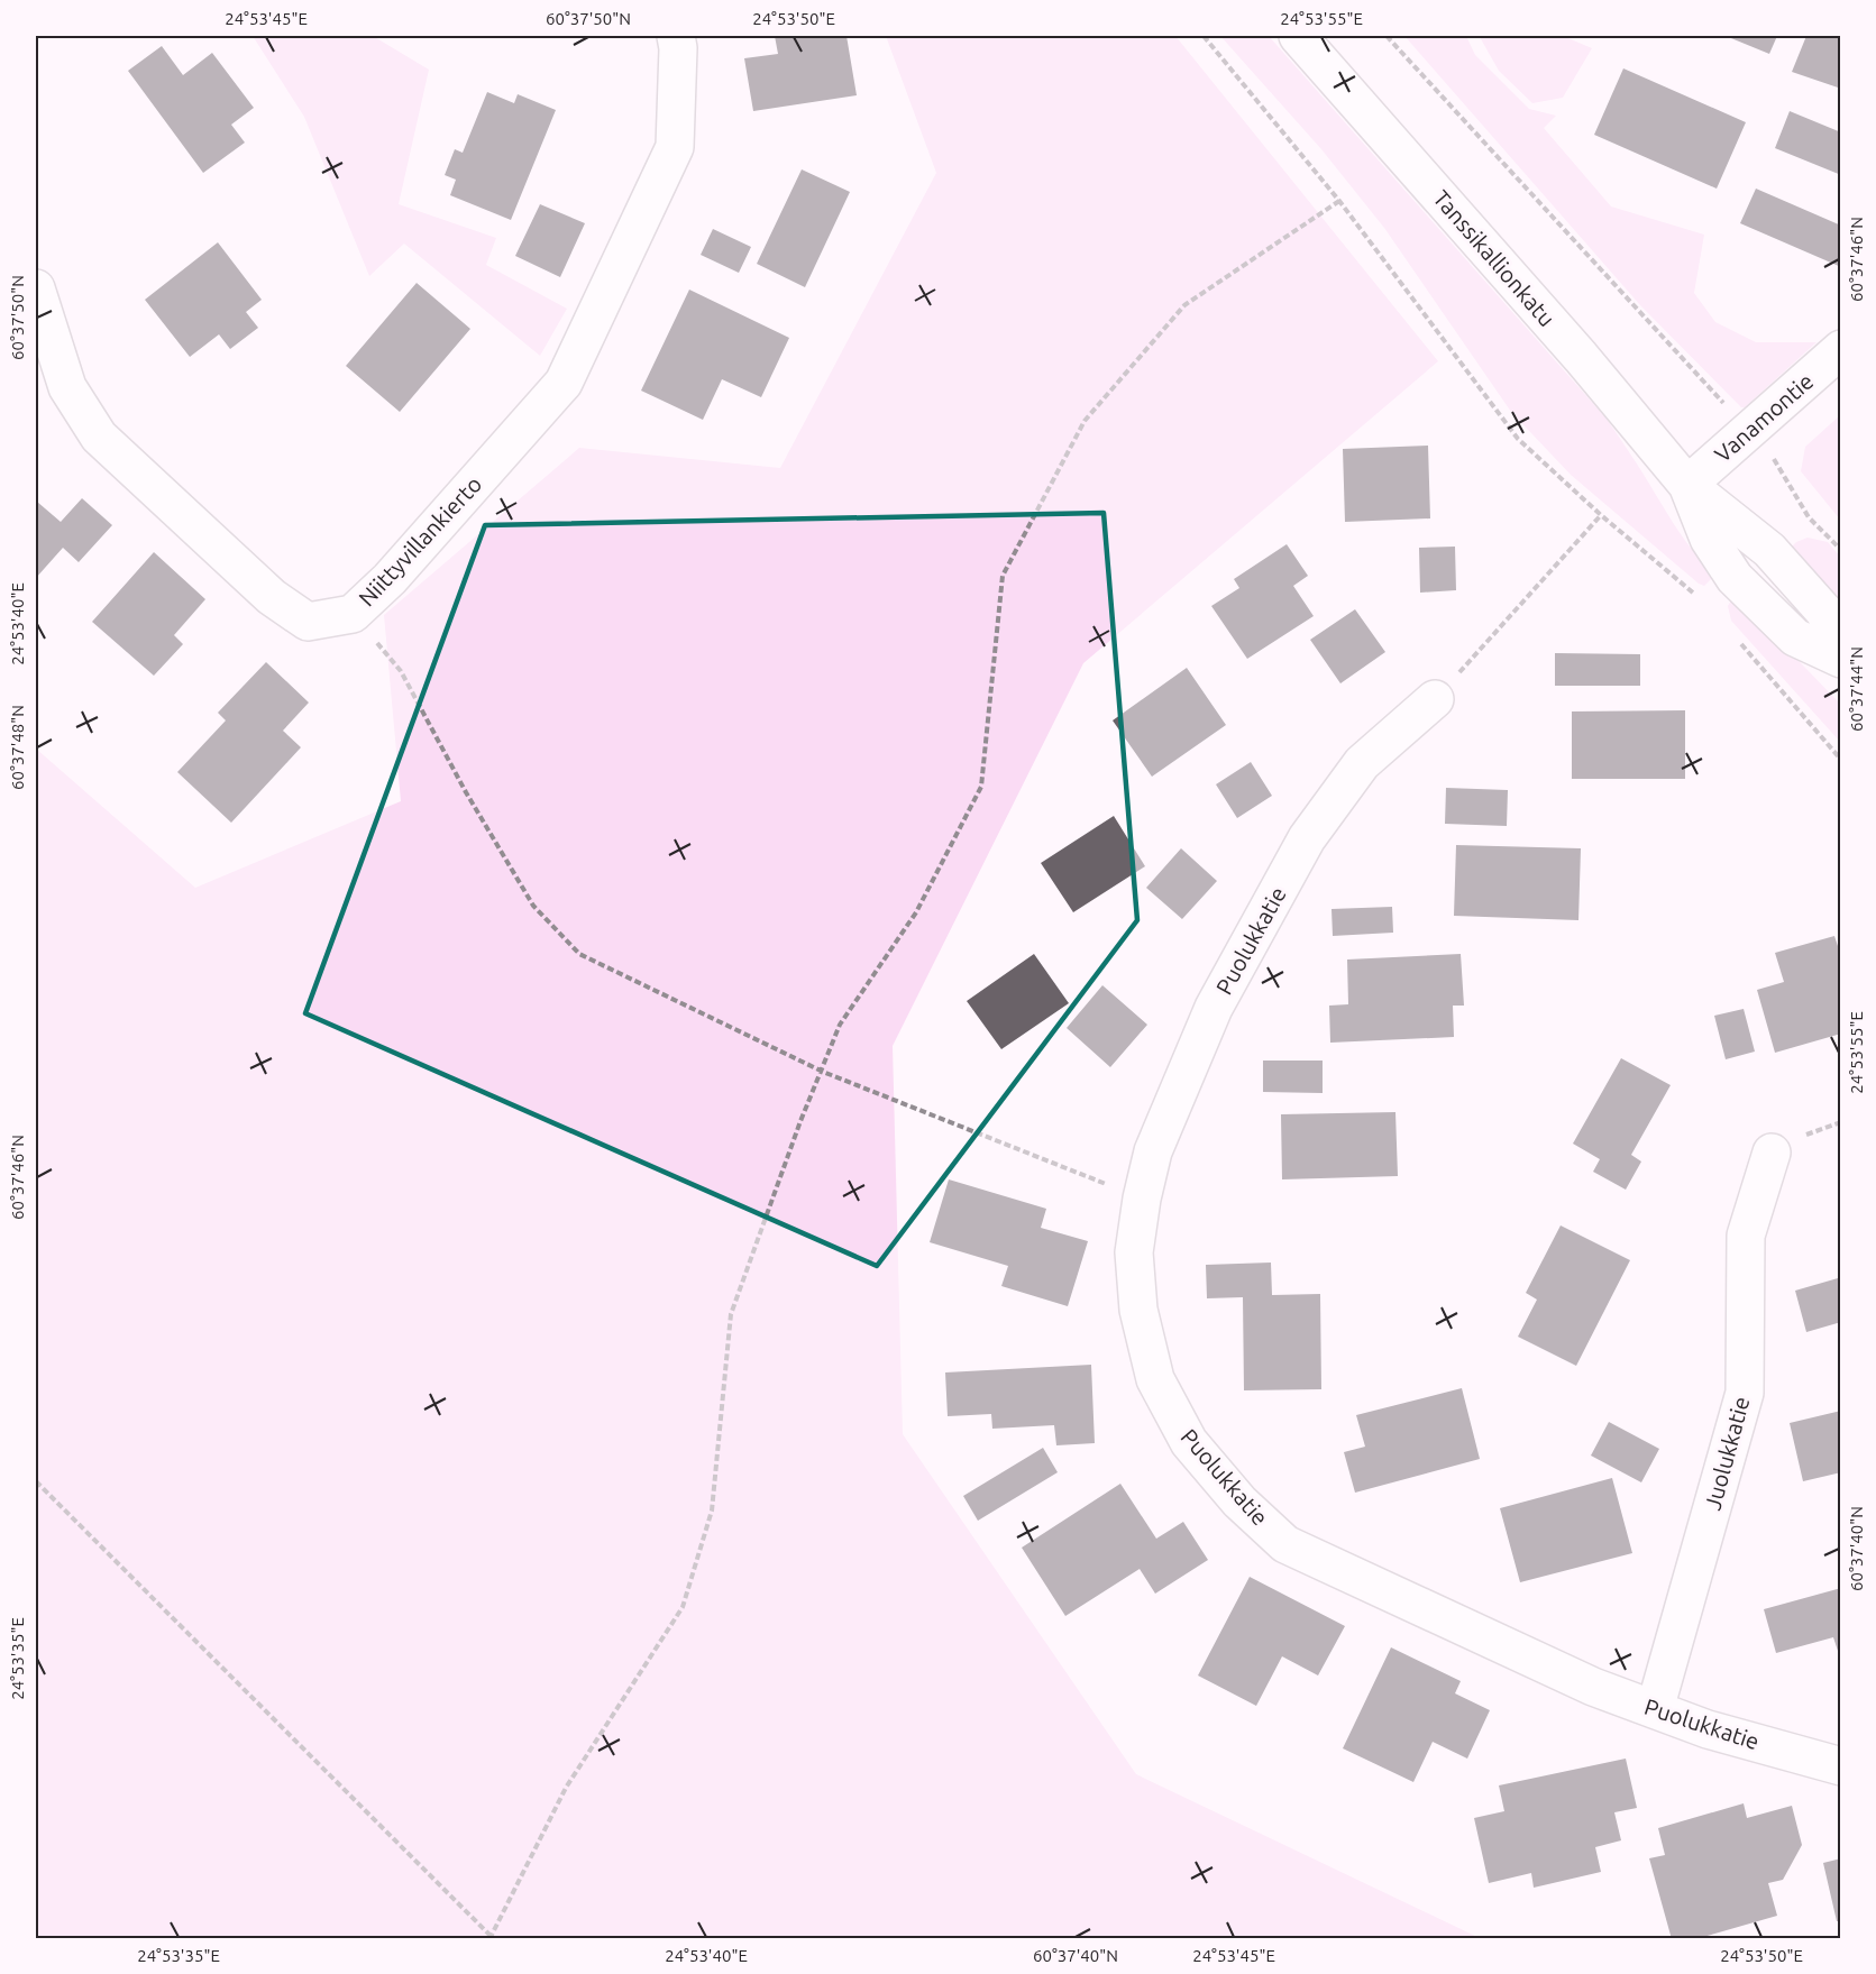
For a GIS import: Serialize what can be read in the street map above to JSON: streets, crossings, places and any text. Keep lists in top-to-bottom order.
{
  "streets": {
    "street": [
      "Tanssikallionkatu",
      "Vanamontie",
      "Niittyvillankierto",
      "Puolukkatie",
      "Juolukkatie"
    ]
  },
  "crossings": [
    ["Tanssikallionkatu", "Vanamontie"],
    ["Puolukkatie", "Juolukkatie"]
  ],
  "coordinates": [
    "24°53'45\"E",
    "60°37'50\"N",
    "24°53'50\"E",
    "24°53'55\"E",
    "60°37'46\"N",
    "24°53'40\"E",
    "60°37'44\"N",
    "60°37'48\"N",
    "60°37'40\"N",
    "24°53'35\"E"
  ]
}
